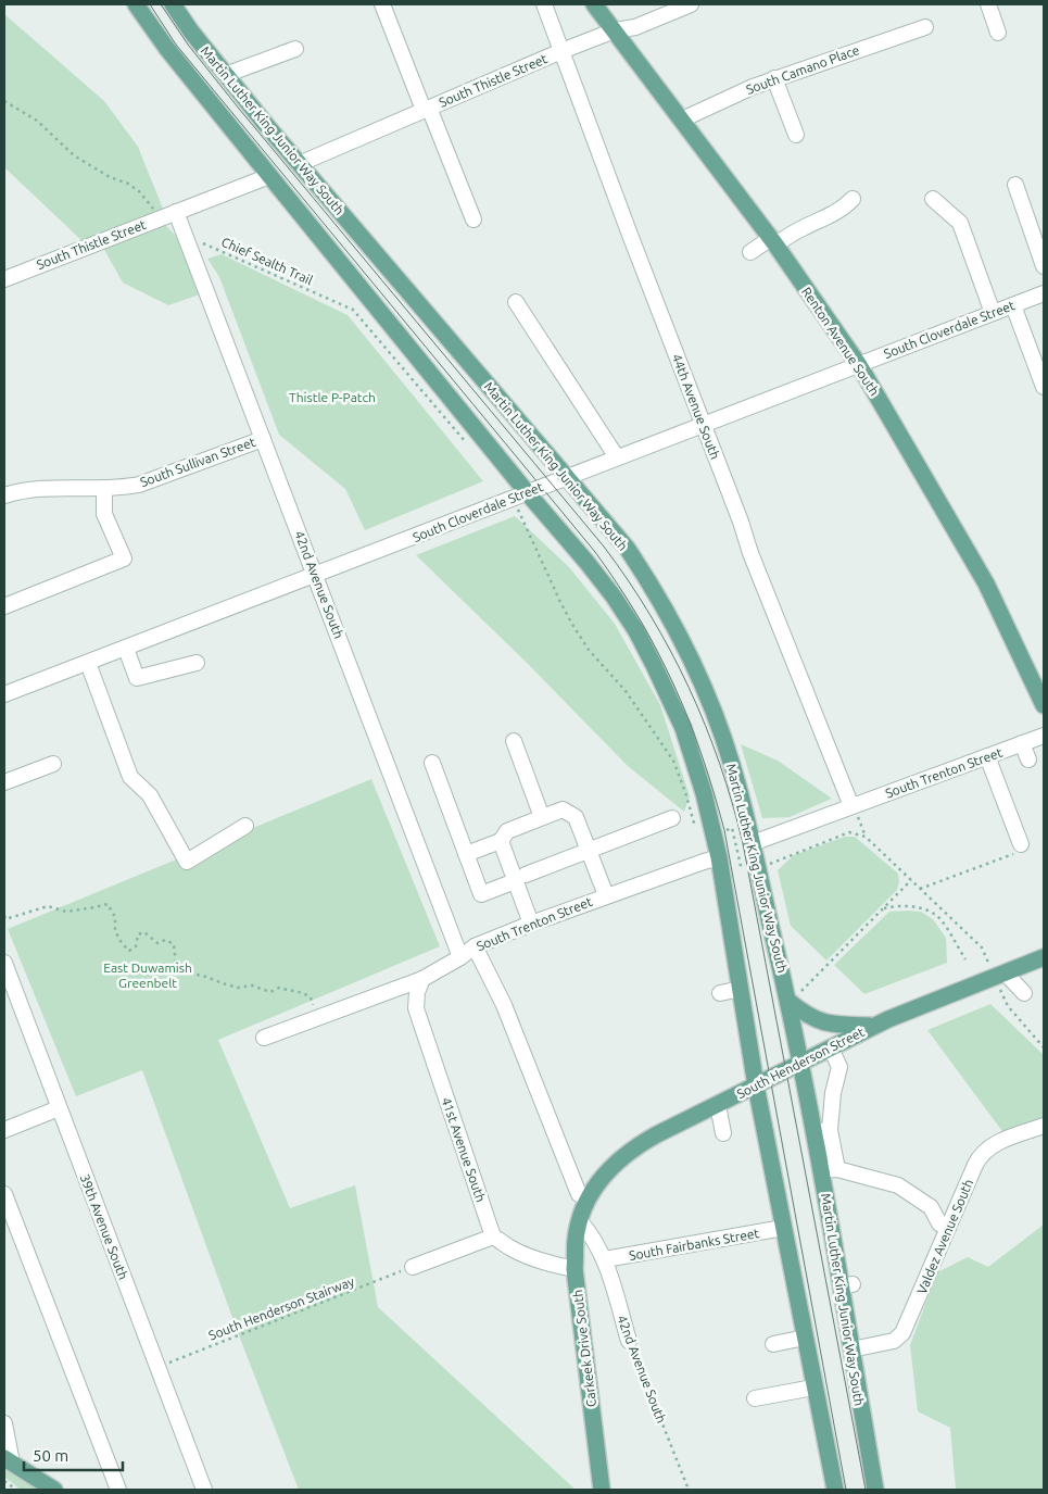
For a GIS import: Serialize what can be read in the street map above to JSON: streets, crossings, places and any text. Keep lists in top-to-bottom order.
{
  "streets": {
    "main road": [
      "Martin Luther King Junior Way South",
      "Renton Avenue South",
      "South Henderson Street",
      "Carkeek Drive South"
    ],
    "street": [
      "South Camano Place",
      "South Thistle Street",
      "South Cloverdale Street",
      "44th Avenue South",
      "South Sullivan Street",
      "42nd Avenue South",
      "South Trenton Street",
      "41st Avenue South",
      "39th Avenue South",
      "Valdez Avenue South",
      "South Fairbanks Street"
    ],
    "path": ["Chief Sealth Trail", "South Henderson Stairway"]
  },
  "crossings": [
    ["South Camano Place", "Renton Avenue South"],
    ["South Thistle Street", "Martin Luther King Junior Way South"],
    ["South Thistle Street", "Renton Avenue South"],
    ["South Thistle Street", "44th Avenue South"],
    ["South Thistle Street", "42nd Avenue South"],
    ["Martin Luther King Junior Way South", "South Cloverdale Street"],
    ["Martin Luther King Junior Way South", "South Trenton Street"],
    ["Martin Luther King Junior Way South", "South Henderson Street"],
    ["Martin Luther King Junior Way South", "Valdez Avenue South"],
    ["Chief Sealth Trail", "42nd Avenue South"],
    ["South Cloverdale Street", "Renton Avenue South"],
    ["South Cloverdale Street", "44th Avenue South"],
    ["South Cloverdale Street", "42nd Avenue South"],
    ["44th Avenue South", "South Trenton Street"],
    ["South Sullivan Street", "42nd Avenue South"],
    ["42nd Avenue South", "South Trenton Street"],
    ["42nd Avenue South", "South Henderson Street"],
    ["42nd Avenue South", "South Fairbanks Street"],
    ["42nd Avenue South", "Carkeek Drive South"],
    ["South Trenton Street", "41st Avenue South"],
    ["South Henderson Street", "Carkeek Drive South"],
    ["39th Avenue South", "South Henderson Stairway"]
  ],
  "parks": ["Thistle P-Patch", "East Duwamish Greenbelt"],
  "scale_bar": "50 m"
}
